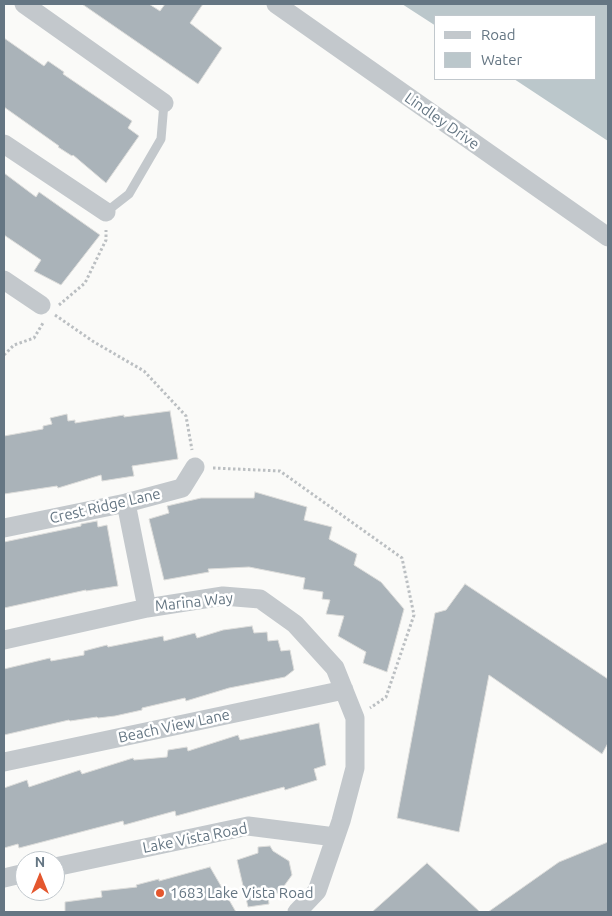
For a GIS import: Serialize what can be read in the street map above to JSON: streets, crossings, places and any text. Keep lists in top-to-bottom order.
{
  "streets": {
    "street": [
      "Lindley Drive",
      "Crest Ridge Lane",
      "Marina Way",
      "Beach View Lane",
      "Lake Vista Road"
    ]
  },
  "crossings": [
    ["Marina Way", "Beach View Lane"],
    ["Marina Way", "Lake Vista Road"]
  ],
  "places": ["1683 Lake Vista Road"],
  "legend": ["Road", "Water"],
  "north": "top"
}
